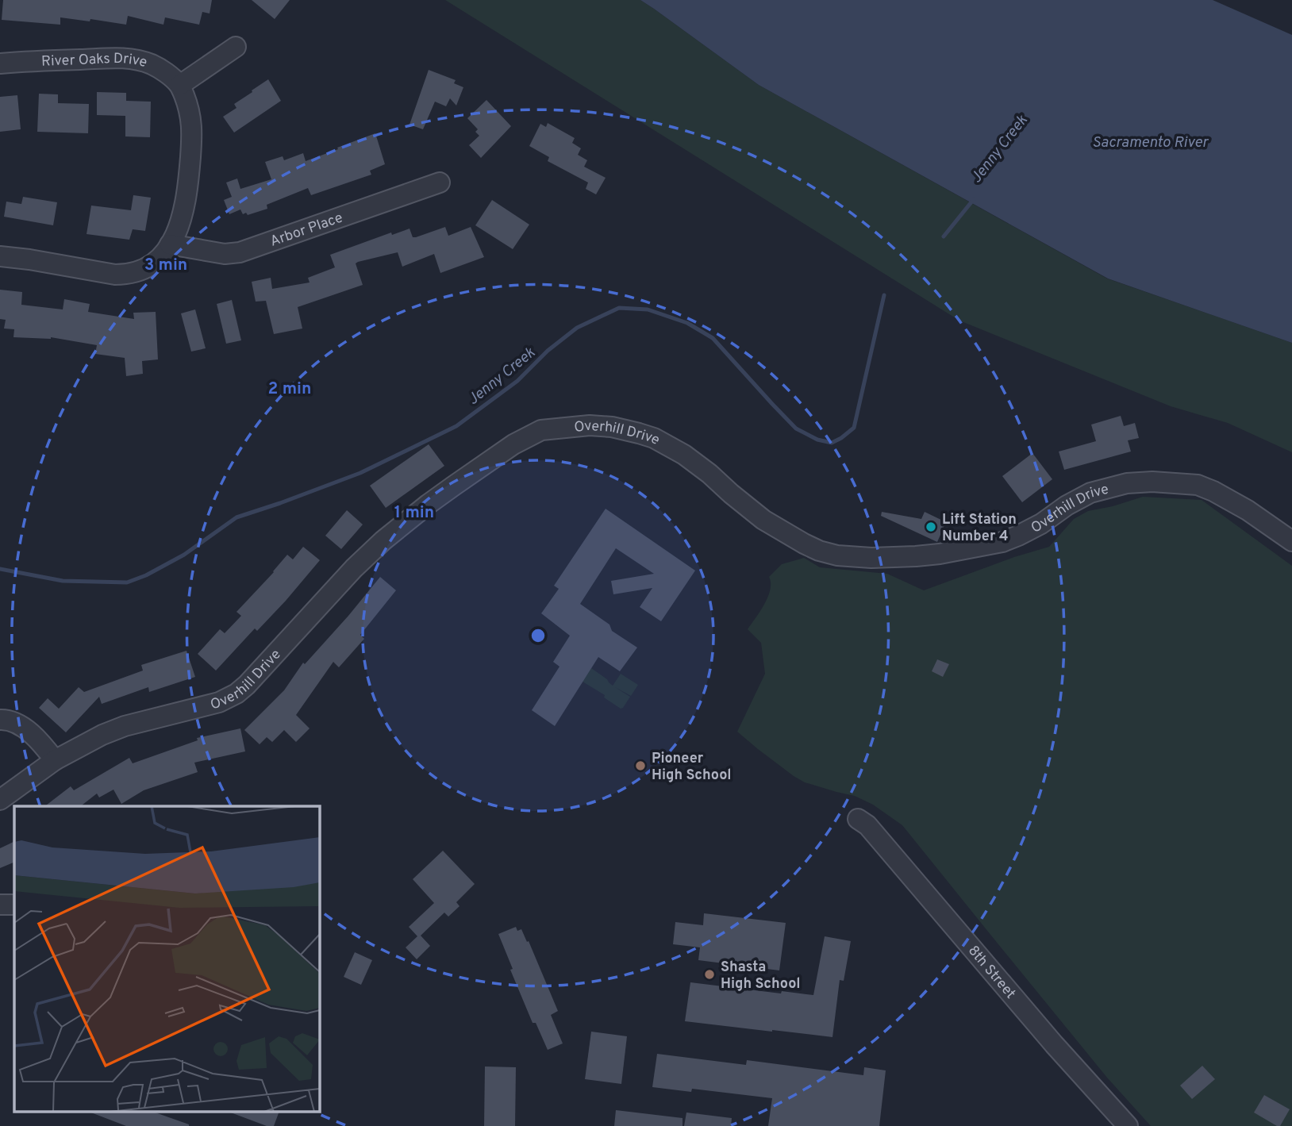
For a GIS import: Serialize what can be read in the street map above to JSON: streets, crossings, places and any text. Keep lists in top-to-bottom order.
{
  "streets": {
    "street": [
      "River Oaks Drive",
      "Arbor Place",
      "Overhill Drive",
      "8th Street"
    ]
  },
  "water": ["Sacramento River", "Jenny Creek"],
  "places": ["Lift Station Number 4", "Pioneer High School", "Shasta High School"],
  "rings": ["3 min", "2 min", "1 min"]
}
